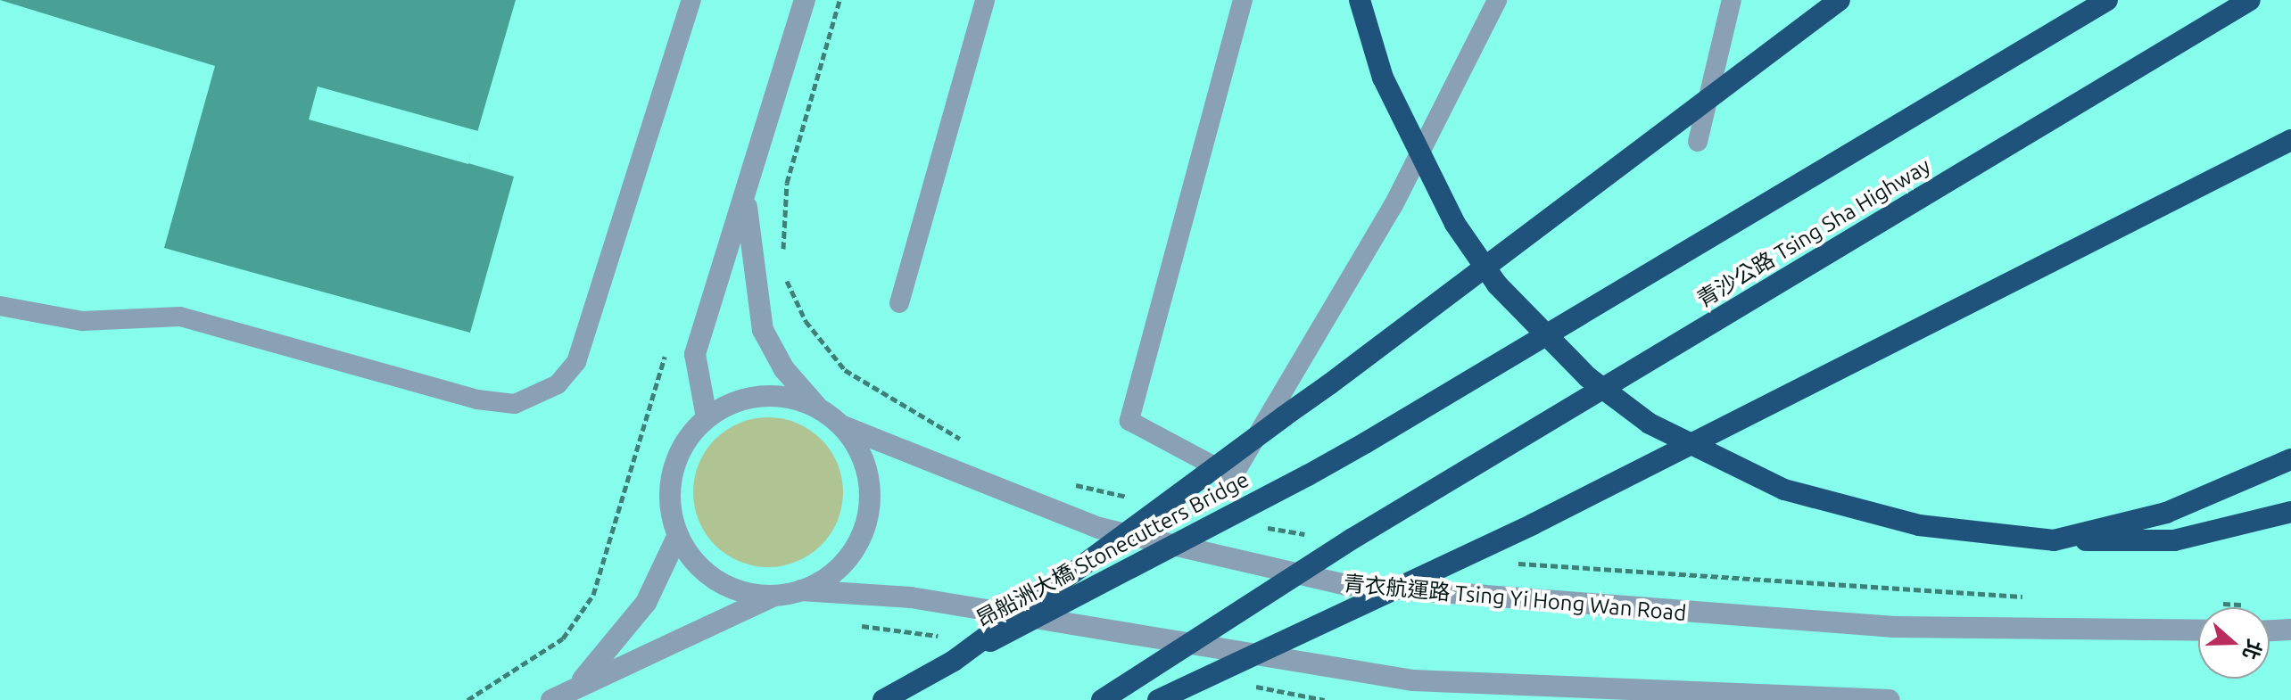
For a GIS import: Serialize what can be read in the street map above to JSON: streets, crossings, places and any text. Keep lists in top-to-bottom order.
{
  "streets": {
    "highway": ["青沙公路 Tsing Sha Highway", "昂船洲大橋 Stonecutters Bridge"],
    "street": ["青衣航運路 Tsing Yi Hong Wan Road"]
  },
  "north": "right"
}
